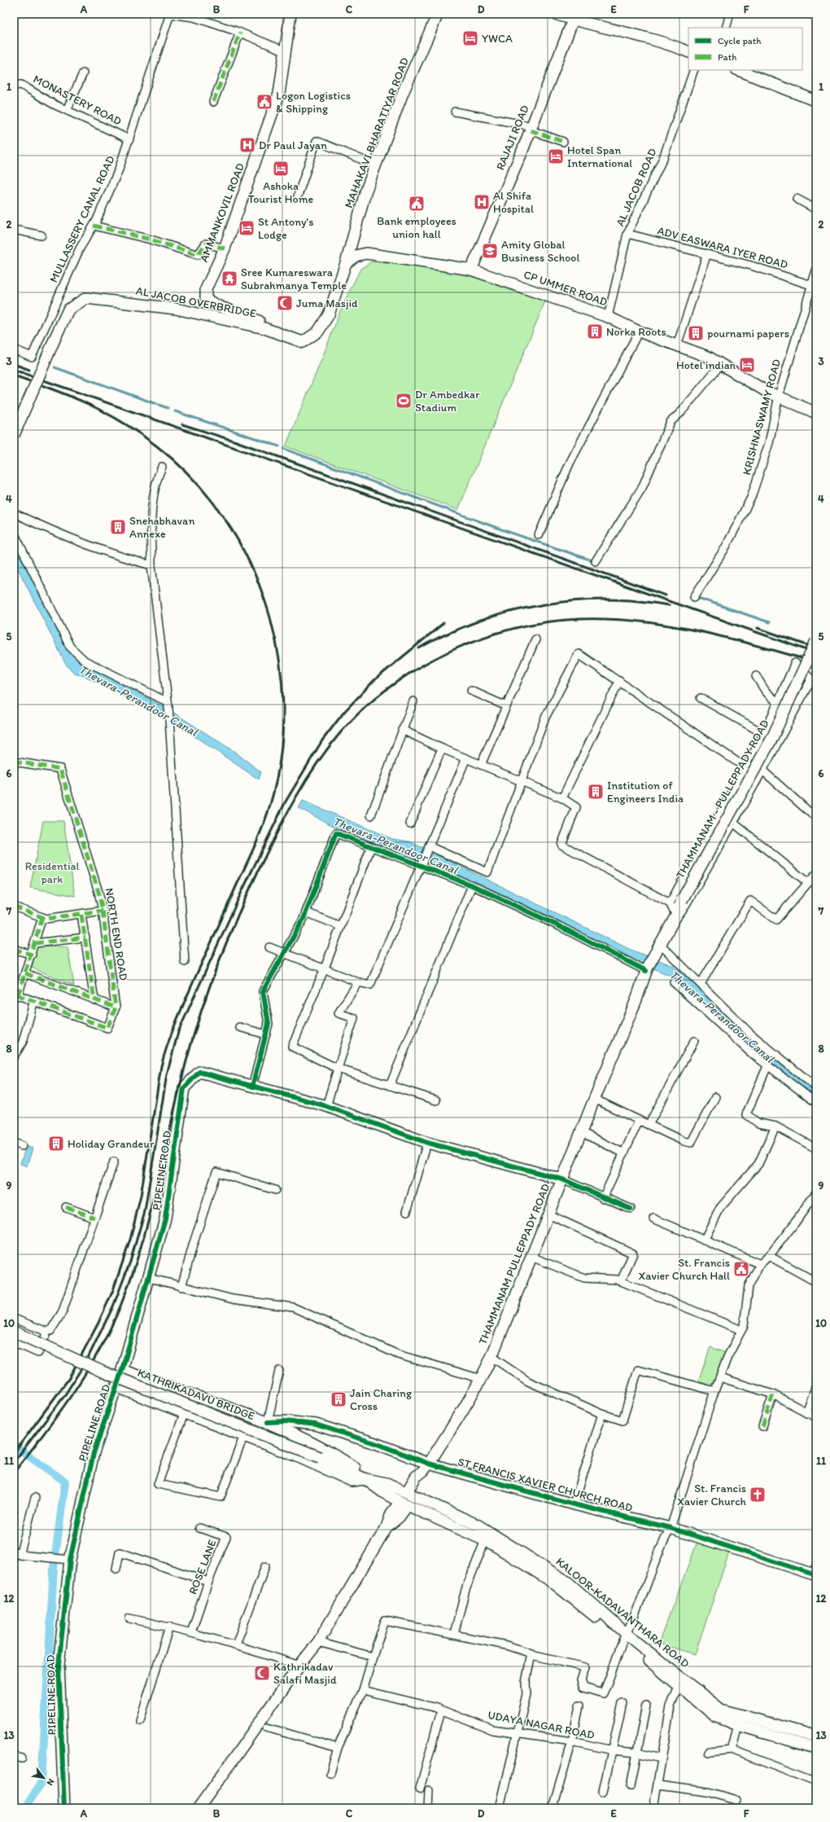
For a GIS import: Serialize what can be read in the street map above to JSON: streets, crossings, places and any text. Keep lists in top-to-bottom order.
{
  "streets": {
    "main road": [
      "MAHAKAVI BHARATIYAR ROAD",
      "RAJAJI ROAD",
      "AMMANKOVIL ROAD",
      "CP UMMER ROAD",
      "AL JACOB OVERBRIDGE",
      "THAMMANAM - PULLEPPADY ROAD",
      "PIPELINE ROAD",
      "THAMMANAM PULLEPPADY ROAD",
      "KATHRIKADAVU BRIDGE",
      "ST FRANCIS XAVIER CHURCH ROAD",
      "KALOOR-KADAVANTHARA ROAD"
    ],
    "street": [
      "MONASTERY ROAD",
      "AL JACOB ROAD",
      "MULLASSERY CANAL ROAD",
      "ADV EASWARA IYER ROAD",
      "KRISHNASWAMY ROAD",
      "NORTH END ROAD",
      "ROSE LANE",
      "UDAYA NAGAR ROAD"
    ]
  },
  "crossings": [
    ["MONASTERY ROAD", "MULLASSERY CANAL ROAD"],
    ["MAHAKAVI BHARATIYAR ROAD", "CP UMMER ROAD"],
    ["RAJAJI ROAD", "CP UMMER ROAD"],
    ["AL JACOB ROAD", "ADV EASWARA IYER ROAD"],
    ["AL JACOB ROAD", "CP UMMER ROAD"],
    ["AMMANKOVIL ROAD", "AL JACOB OVERBRIDGE"],
    ["ADV EASWARA IYER ROAD", "KRISHNASWAMY ROAD"],
    ["CP UMMER ROAD", "KRISHNASWAMY ROAD"],
    ["THAMMANAM - PULLEPPADY ROAD", "THAMMANAM PULLEPPADY ROAD"],
    ["THAMMANAM PULLEPPADY ROAD", "ST FRANCIS XAVIER CHURCH ROAD"],
    ["THAMMANAM PULLEPPADY ROAD", "KALOOR-KADAVANTHARA ROAD"],
    ["KATHRIKADAVU BRIDGE", "KALOOR-KADAVANTHARA ROAD"]
  ],
  "water": ["Thevara-Perandoor Canal"],
  "parks": ["Residential park"],
  "places": {
    "hotel": [
      "YWCA",
      "Hotel Span International",
      "Ashoka Tourist Home",
      "St Antony's Lodge",
      "Hotel indian"
    ],
    "public building": ["Logon Logistics & Shipping", "Bank employees union hall", "St. Francis Xavier Church Hall"],
    "hospital": ["Dr Paul Jayan", "Al Shifa Hospital"],
    "school or university": ["Amity Global Business School"],
    "temple": ["Sree Kumareswara Subrahmanya Temple"],
    "mosque": ["Juma Masjid", "Kathrikadav Salafi Masjid"],
    "building": [
      "Norka Roots",
      "pournami papers",
      "Snehabhavan Annexe",
      "Institution of Engineers India",
      "Holiday Grandeur",
      "Jain Charing Cross"
    ],
    "sports": ["Dr Ambedkar Stadium"],
    "church": ["St. Francis Xavier Church"]
  },
  "legend": ["Cycle path", "Path"],
  "north": "bottom right",
  "grid": {
    "columns": [
      "A",
      "B",
      "C",
      "D",
      "E",
      "F"
    ],
    "rows": [
      "1",
      "2",
      "3",
      "4",
      "5",
      "6",
      "7",
      "8",
      "9",
      "10",
      "11",
      "12",
      "13"
    ]
  }
}
